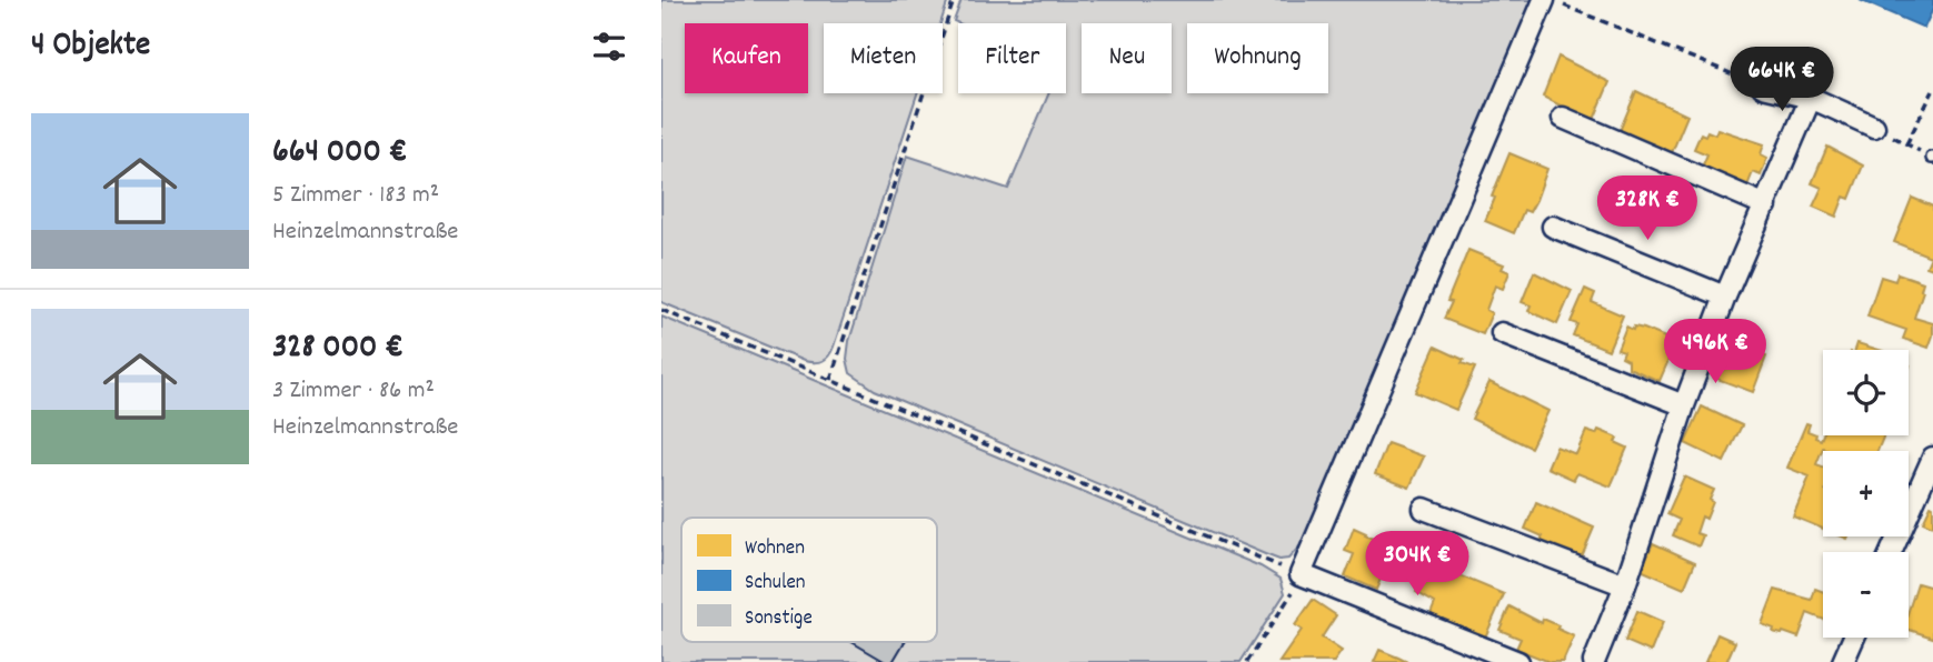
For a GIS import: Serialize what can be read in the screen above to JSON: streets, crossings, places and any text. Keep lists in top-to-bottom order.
{
  "legend": ["Wohnen", "Schulen", "Sonstige"],
  "page": {
    "heading": "4 Objekte",
    "chip": [
      "Kaufen",
      "Mieten",
      "Filter",
      "Neu",
      "Wohnung"
    ],
    "price": [
      "664K €",
      "328K €",
      "496K €",
      "304K €"
    ],
    "list": [
      {
        "name": "664 000 €",
        "note": "5 Zimmer · 183 m² · Heinzelmannstraße"
      },
      {
        "name": "328 000 €",
        "note": "3 Zimmer · 86 m² · Heinzelmannstraße"
      }
    ],
    "map_buttons": ["+", "−"]
  }
}
